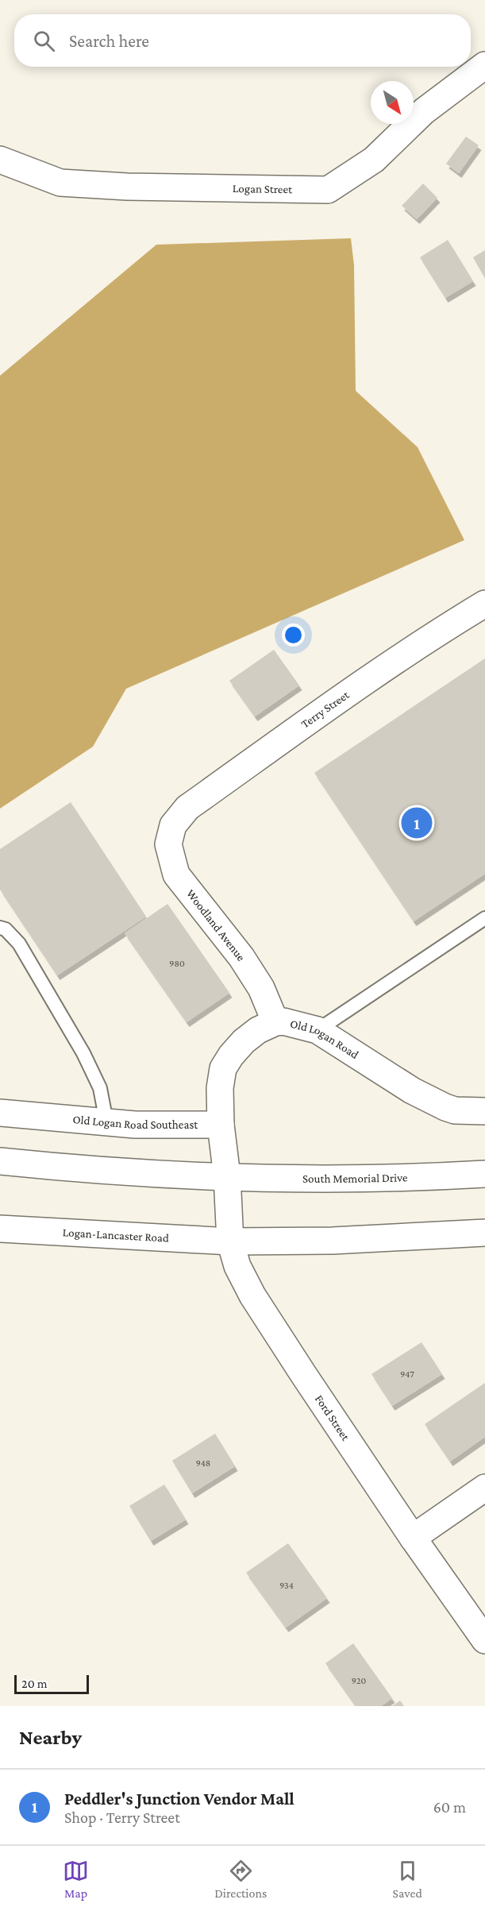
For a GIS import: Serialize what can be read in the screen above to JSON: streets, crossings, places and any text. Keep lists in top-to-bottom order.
{
  "streets": {
    "main road": [
      "Logan Street",
      "Terry Street",
      "Woodland Avenue",
      "Old Logan Road",
      "Old Logan Road Southeast",
      "South Memorial Drive",
      "Logan-Lancaster Road",
      "Ford Street"
    ]
  },
  "crossings": [
    ["Terry Street", "Woodland Avenue"],
    ["Woodland Avenue", "Old Logan Road"],
    ["Old Logan Road", "Old Logan Road Southeast"],
    ["South Memorial Drive", "Ford Street"],
    ["Logan-Lancaster Road", "Ford Street"]
  ],
  "house_numbers": [
    "980",
    "947",
    "948",
    "934",
    "920"
  ],
  "scale_bar": "20 m",
  "north": "bottom right",
  "page": {
    "search": "Search here",
    "pins": "1",
    "scale": "20 m",
    "heading": "Nearby",
    "list": [
      {
        "mark": "1",
        "name": "Peddler's Junction Vendor Mall",
        "note": "Shop · Terry Street",
        "value": "60 m"
      }
    ],
    "nav": ["Map", "Directions", "Saved"]
  }
}
